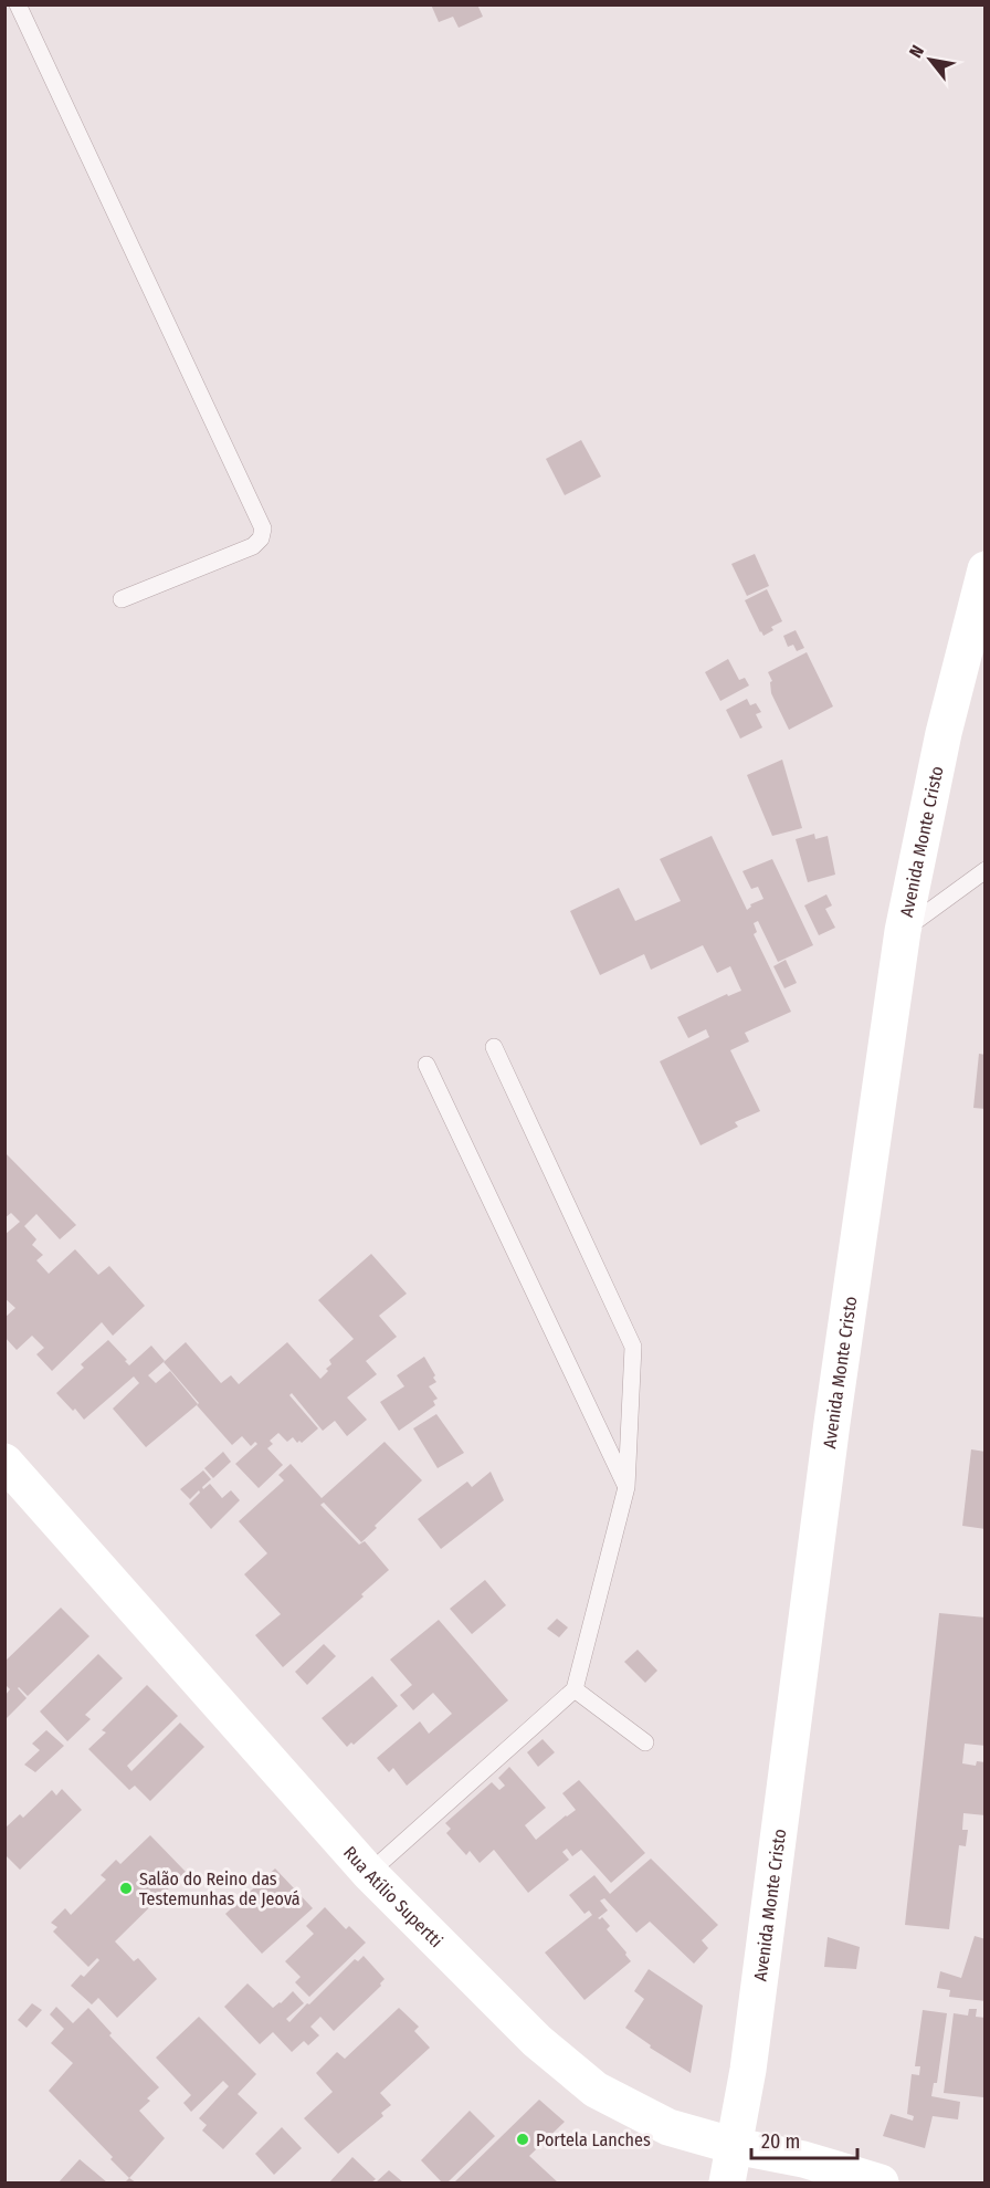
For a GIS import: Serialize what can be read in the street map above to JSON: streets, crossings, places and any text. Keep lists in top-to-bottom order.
{
  "streets": {
    "main road": ["Avenida Monte Cristo", "Rua Atílio Supertti"]
  },
  "crossings": [
    ["Avenida Monte Cristo", "Rua Atílio Supertti"]
  ],
  "places": ["Salão do Reino das Testemunhas de Jeová", "Portela Lanches"],
  "scale_bar": "20 m",
  "north": "top left"
}
